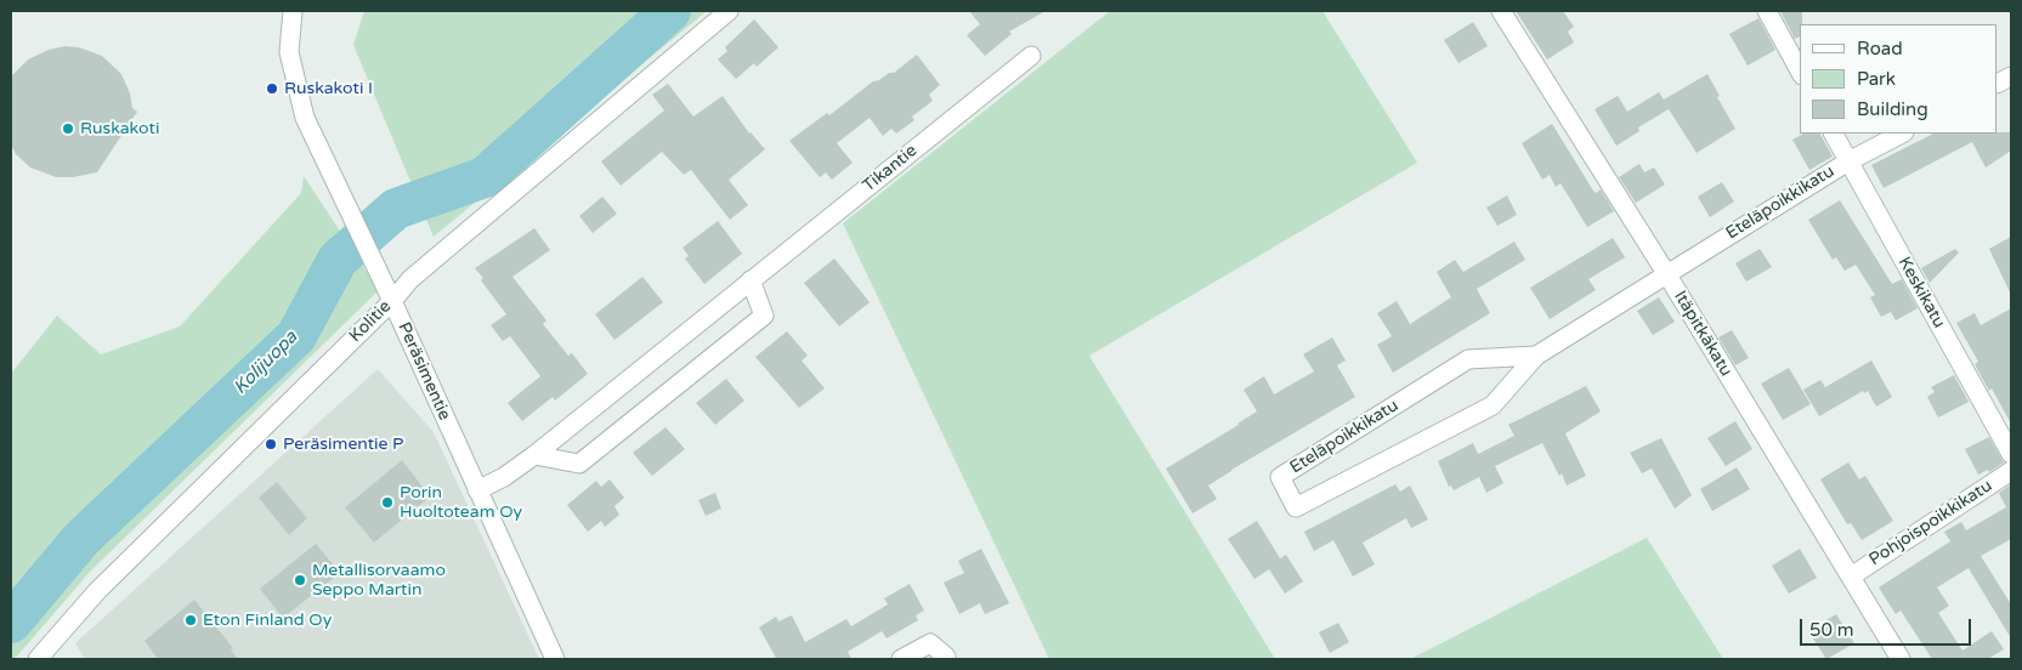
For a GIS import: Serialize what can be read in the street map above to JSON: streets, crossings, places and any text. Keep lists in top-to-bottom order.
{
  "streets": {
    "street": [
      "Tikantie",
      "Eteläpoikkikatu",
      "Keskikatu",
      "Kolitie",
      "Itäpitkäkatu",
      "Peräsimentie",
      "Pohjoispoikkikatu"
    ]
  },
  "crossings": [
    ["Tikantie", "Peräsimentie"],
    ["Eteläpoikkikatu", "Keskikatu"],
    ["Eteläpoikkikatu", "Itäpitkäkatu"],
    ["Kolitie", "Peräsimentie"],
    ["Itäpitkäkatu", "Pohjoispoikkikatu"]
  ],
  "water": ["Kolijuopa"],
  "places": [
    "Ruskakoti I",
    "Ruskakoti",
    "Peräsimentie P",
    "Porin Huoltoteam Oy",
    "Metallisorvaamo Seppo Martin",
    "Eton Finland Oy"
  ],
  "legend": ["Road", "Park", "Building"],
  "scale_bar": "50 m"
}
